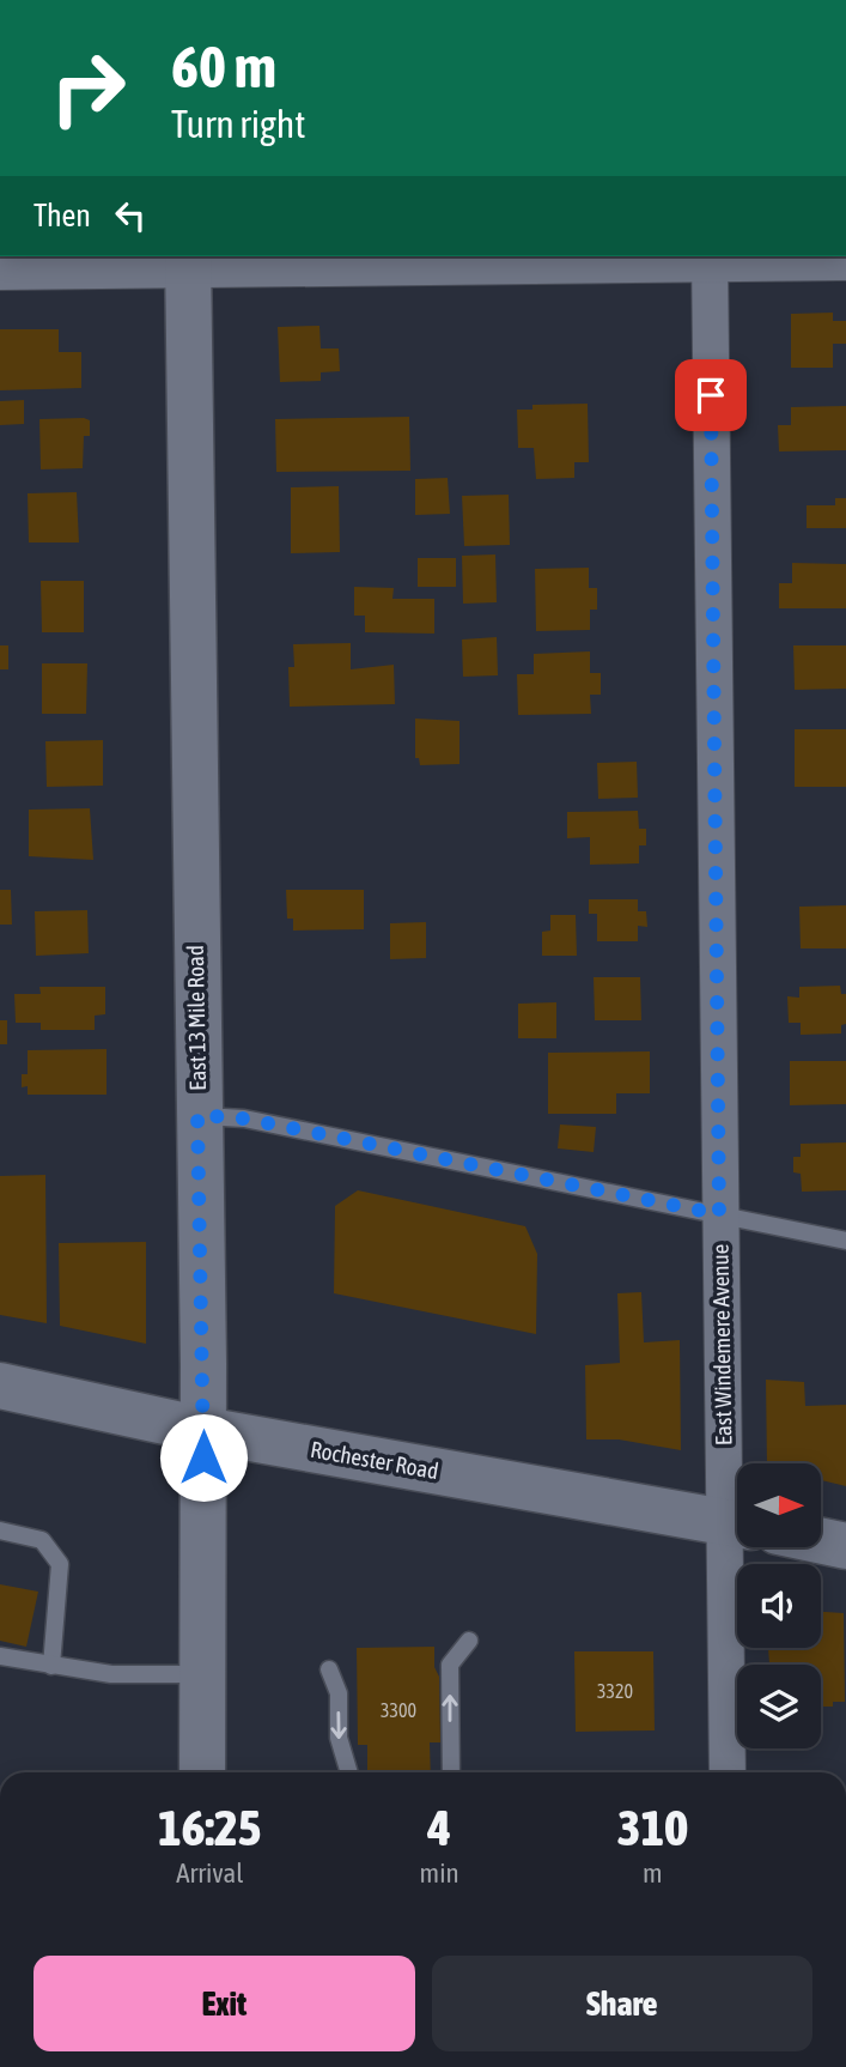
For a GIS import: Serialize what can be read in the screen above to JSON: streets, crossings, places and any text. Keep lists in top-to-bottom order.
{
  "streets": {
    "main road": ["East 13 Mile Road", "Rochester Road"],
    "street": ["East Windemere Avenue"]
  },
  "crossings": [
    ["East 13 Mile Road", "Rochester Road"]
  ],
  "house_numbers": ["3320", "3300"],
  "north": "right",
  "page": {
    "turn": ["60 m", "Turn right"],
    "then": "Then",
    "eta": [
      "16:25",
      "Arrival",
      "4",
      "min",
      "310",
      "m"
    ],
    "buttons": ["Exit", "Share"]
  }
}
